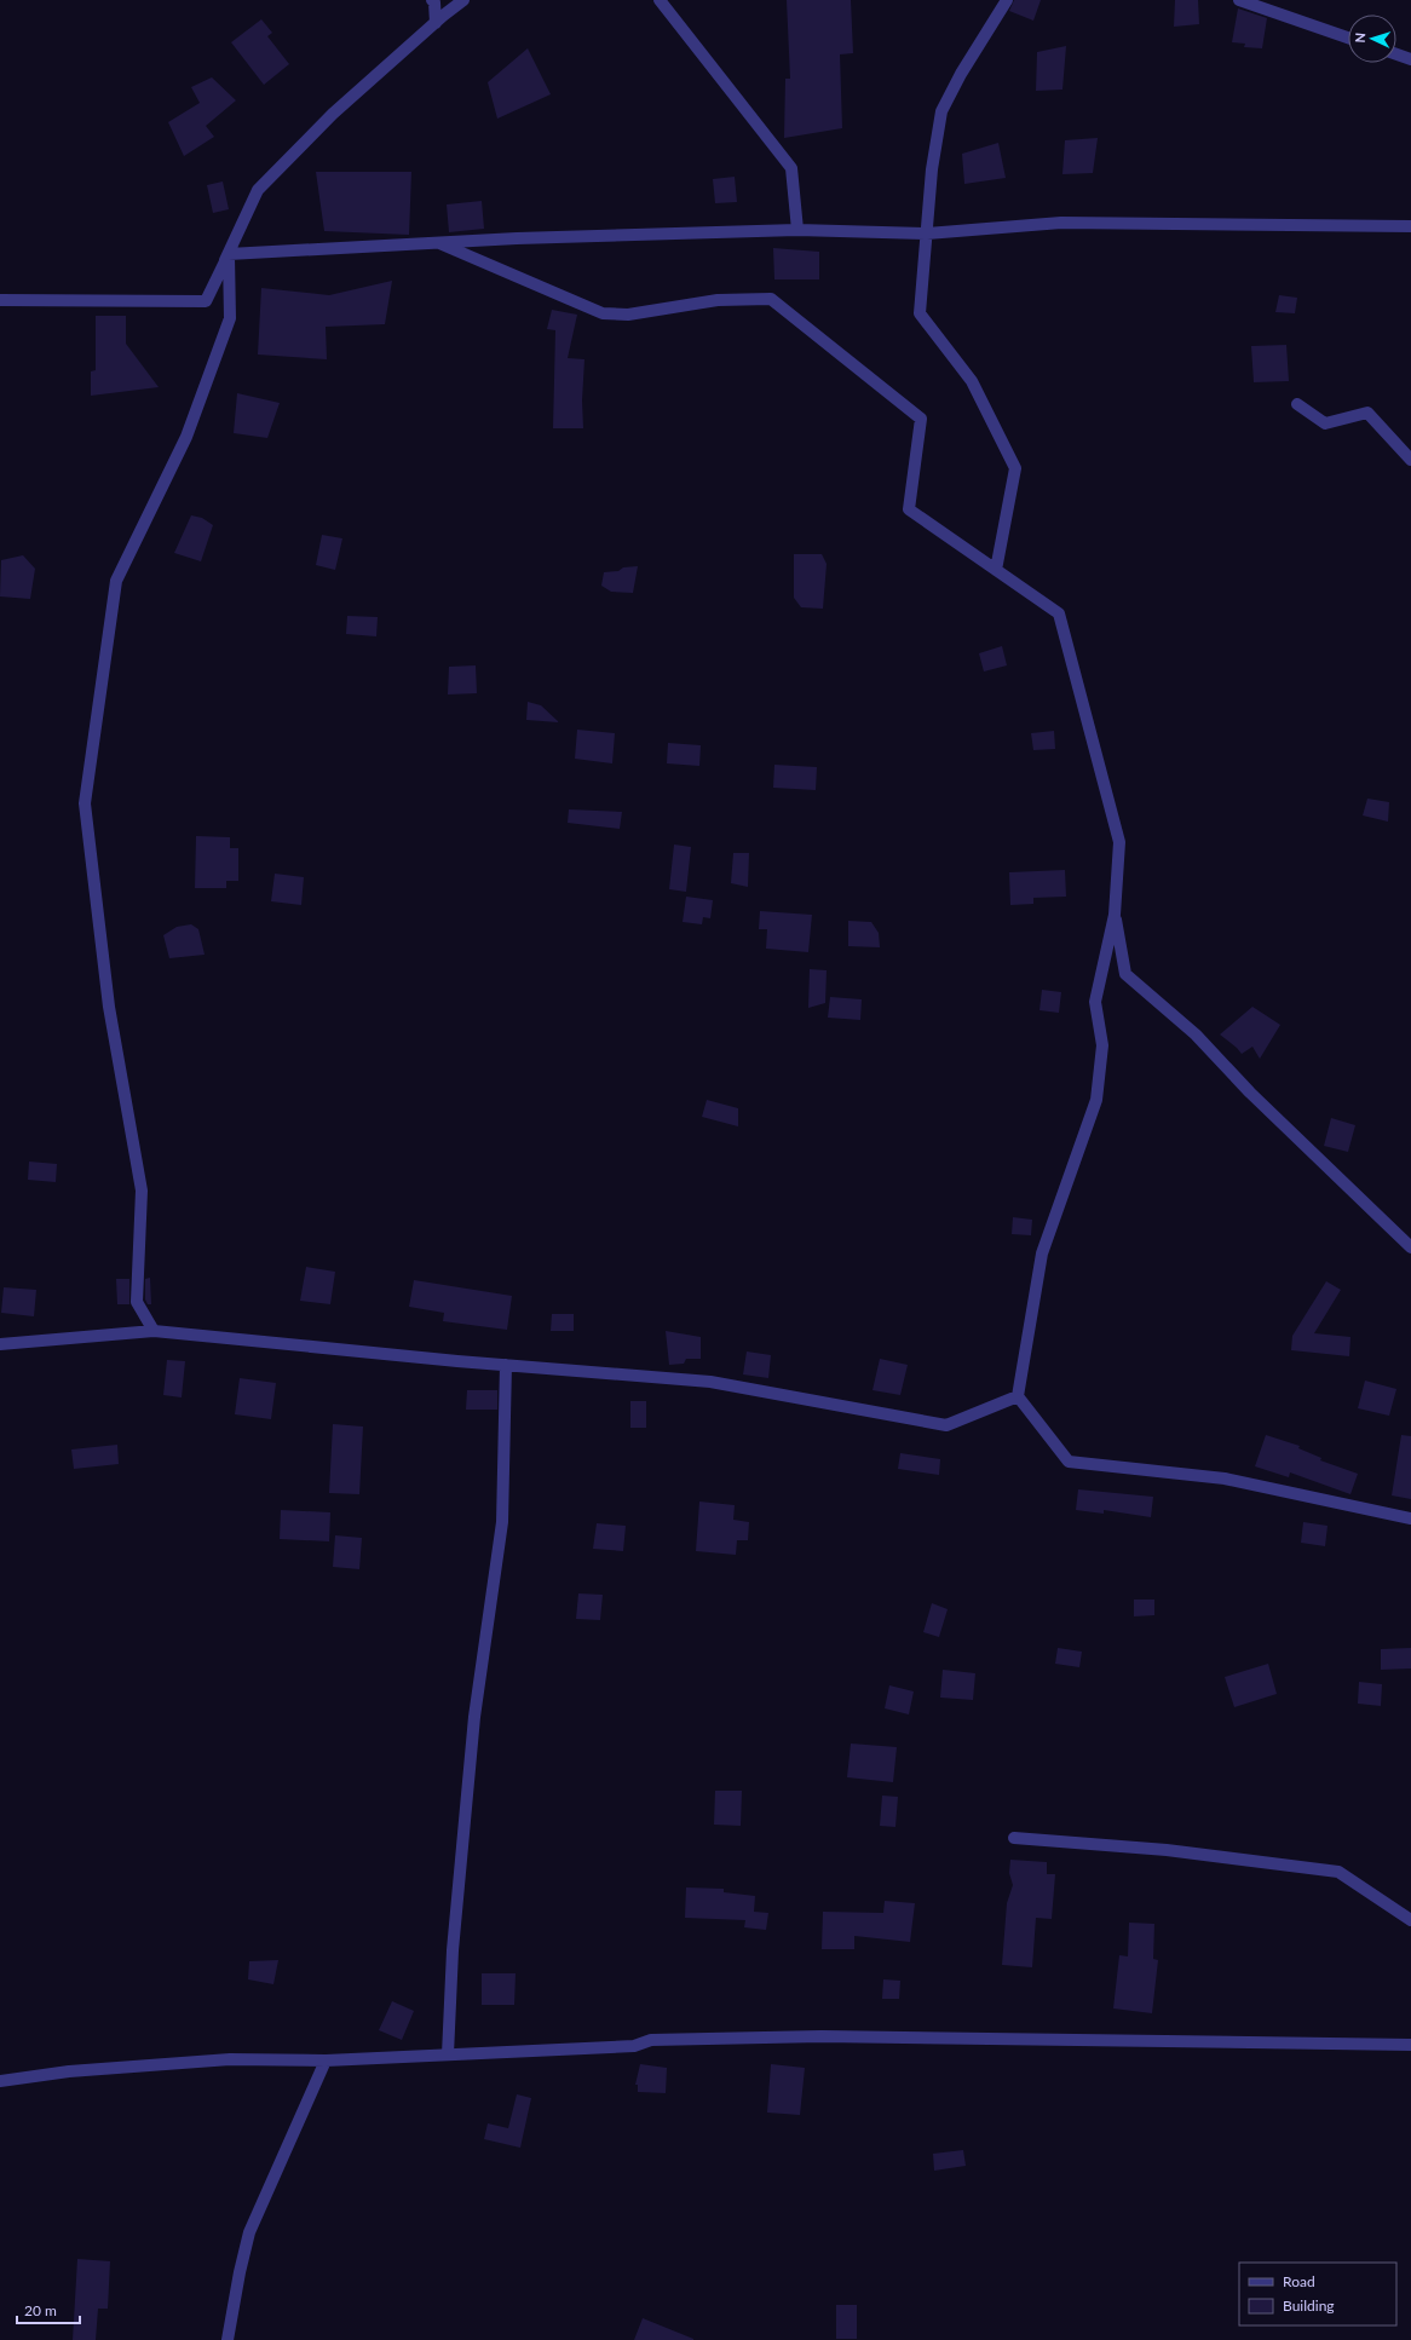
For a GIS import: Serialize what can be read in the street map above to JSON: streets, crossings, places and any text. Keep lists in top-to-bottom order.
{
  "legend": ["Road", "Building"],
  "scale_bar": "20 m",
  "north": "left"
}
